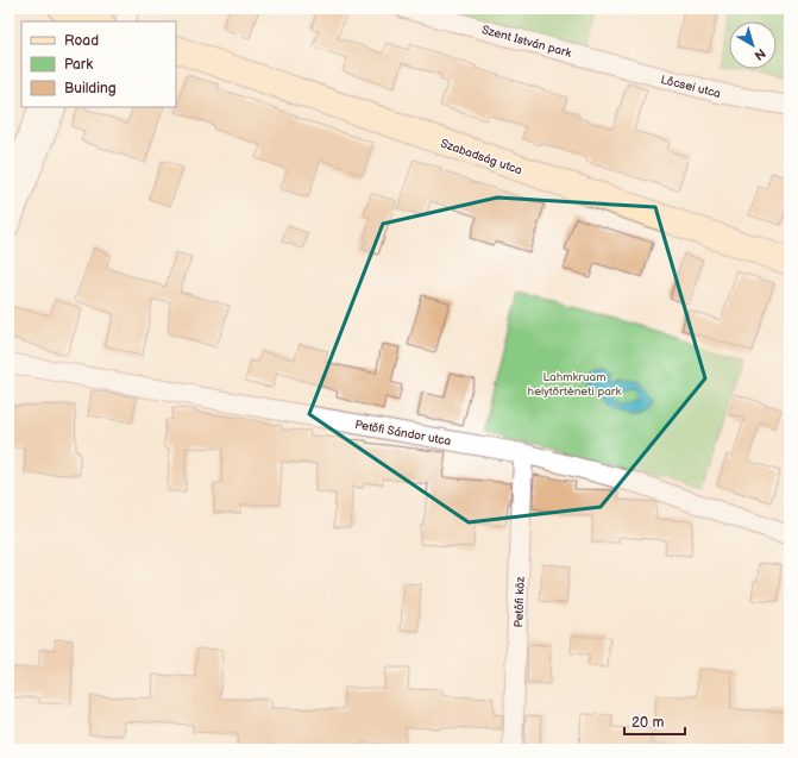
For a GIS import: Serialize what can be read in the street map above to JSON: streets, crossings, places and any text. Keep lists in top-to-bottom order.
{
  "streets": {
    "street": [
      "Szent István park",
      "Lőcsei utca",
      "Szabadság utca",
      "Petőfi Sándor utca",
      "Petőfi köz"
    ]
  },
  "crossings": [
    ["Szent István park", "Lőcsei utca"],
    ["Petőfi Sándor utca", "Petőfi köz"]
  ],
  "parks": ["Lahmkruam helytörténeti park"],
  "legend": ["Road", "Park", "Building"],
  "scale_bar": "20 m",
  "north": "bottom right"
}
